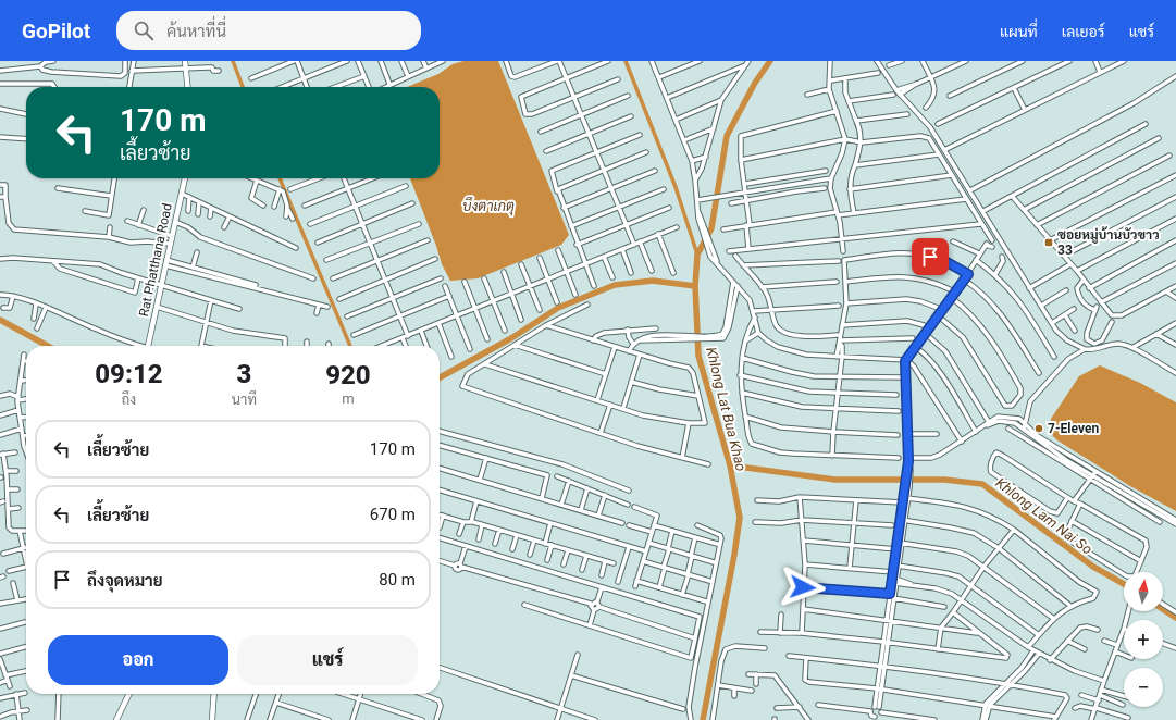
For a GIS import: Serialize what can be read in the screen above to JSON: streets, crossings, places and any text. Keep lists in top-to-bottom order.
{
  "streets": {
    "street": ["Rat Phatthana Road"]
  },
  "water": ["บึงตาเกตุ", "Khlong Lat Bua Khao", "Khlong Lam Nai So"],
  "places": {
    "transit": ["ซอยหมู่บ้านบัวขาว 33"],
    "other": ["7-Eleven"]
  },
  "north": "top",
  "page": {
    "header": "GoPilot",
    "search": "ค้นหาที่นี่",
    "nav": ["แผนที่", "เลเยอร์", "แชร์"],
    "turn": ["170 m", "เลี้ยวซ้าย"],
    "eta": [
      "09:12",
      "ถึง",
      "3",
      "นาที",
      "920",
      "m"
    ],
    "list": [
      {
        "name": "เลี้ยวซ้าย",
        "value": "170 m"
      },
      {
        "name": "เลี้ยวซ้าย",
        "value": "670 m"
      },
      {
        "name": "ถึงจุดหมาย",
        "value": "80 m"
      }
    ],
    "map_buttons": ["+", "−"],
    "buttons": ["ออก", "แชร์"]
  }
}
